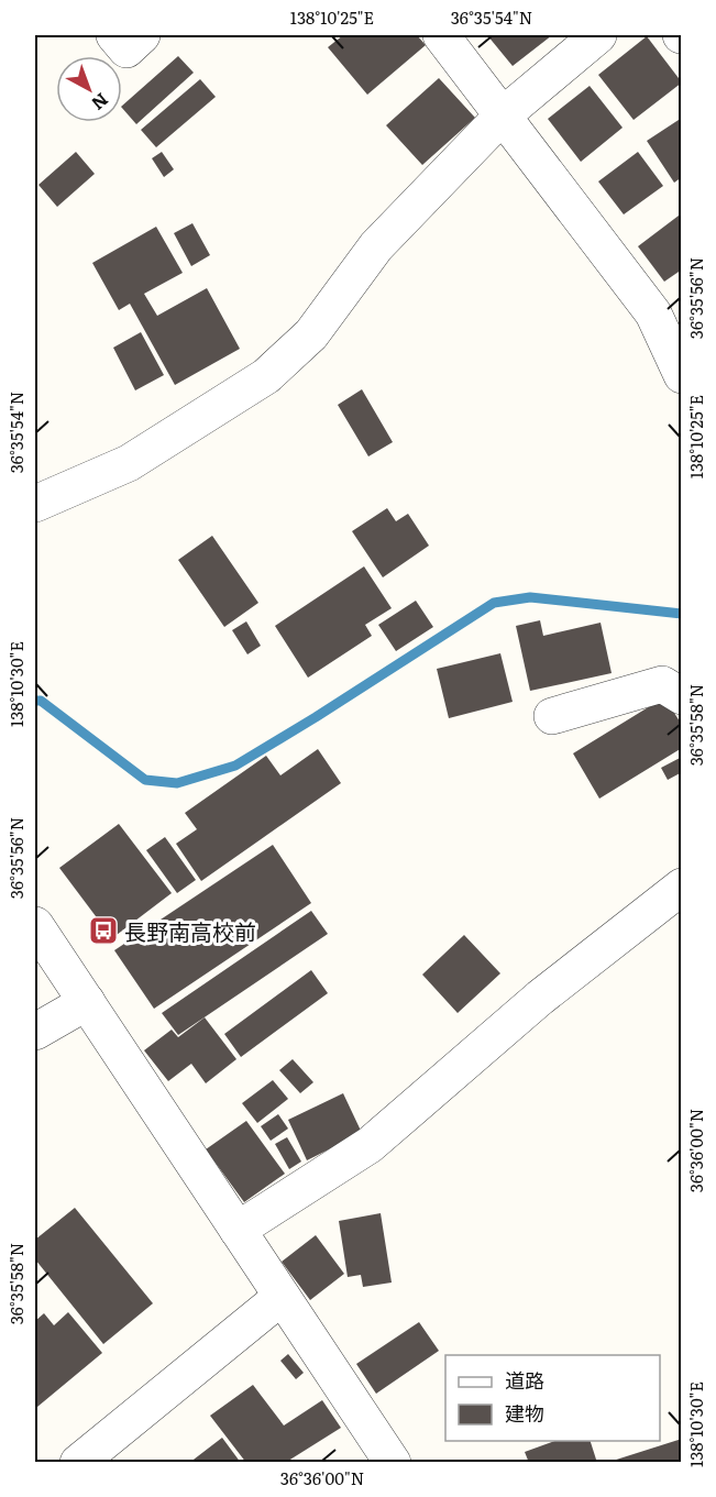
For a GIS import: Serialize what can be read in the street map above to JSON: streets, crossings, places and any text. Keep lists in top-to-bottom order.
{
  "places": {
    "bus stop": ["長野南高校前"]
  },
  "legend": ["道路", "建物"],
  "north": "bottom right",
  "coordinates": [
    "138°10'25\"E",
    "36°35'54\"N",
    "36°35'56\"N",
    "138°10'30\"E",
    "36°35'58\"N",
    "36°36'00\"N"
  ]
}
